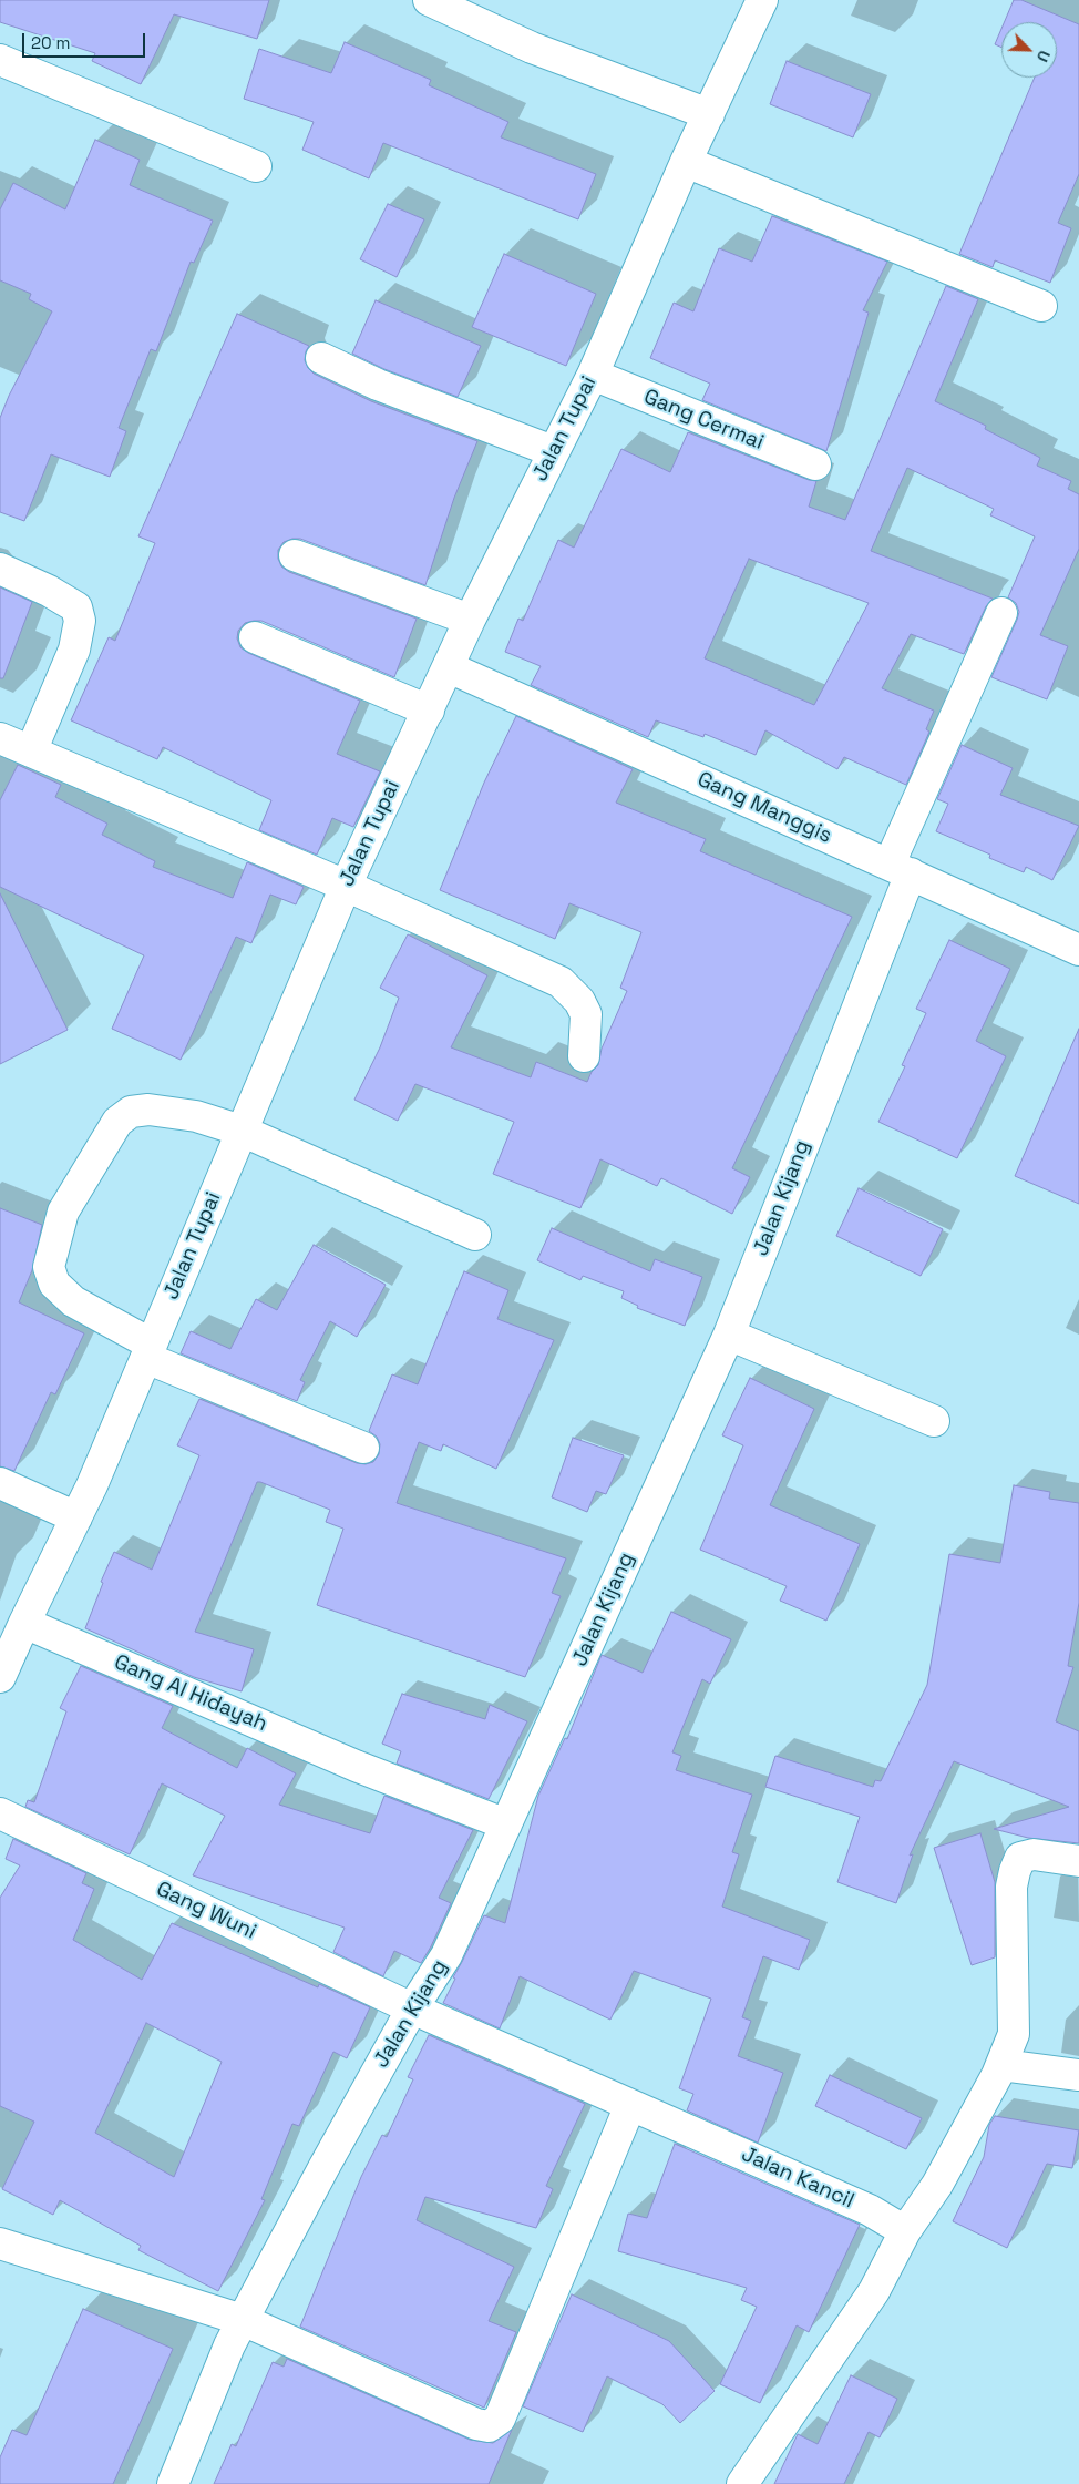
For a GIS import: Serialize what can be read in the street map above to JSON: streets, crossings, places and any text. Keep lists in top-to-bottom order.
{
  "streets": {
    "street": [
      "Gang Cermai",
      "Jalan Tupai",
      "Gang Manggis",
      "Jalan Kijang",
      "Gang Al Hidayah",
      "Gang Wuni",
      "Jalan Kancil"
    ]
  },
  "crossings": [
    ["Gang Cermai", "Jalan Tupai"],
    ["Jalan Tupai", "Gang Manggis"],
    ["Jalan Tupai", "Gang Al Hidayah"],
    ["Gang Manggis", "Jalan Kijang"],
    ["Jalan Kijang", "Gang Al Hidayah"],
    ["Jalan Kijang", "Gang Wuni"],
    ["Jalan Kijang", "Jalan Kancil"],
    ["Gang Wuni", "Jalan Kancil"]
  ],
  "scale_bar": "20 m",
  "north": "bottom right"
}
